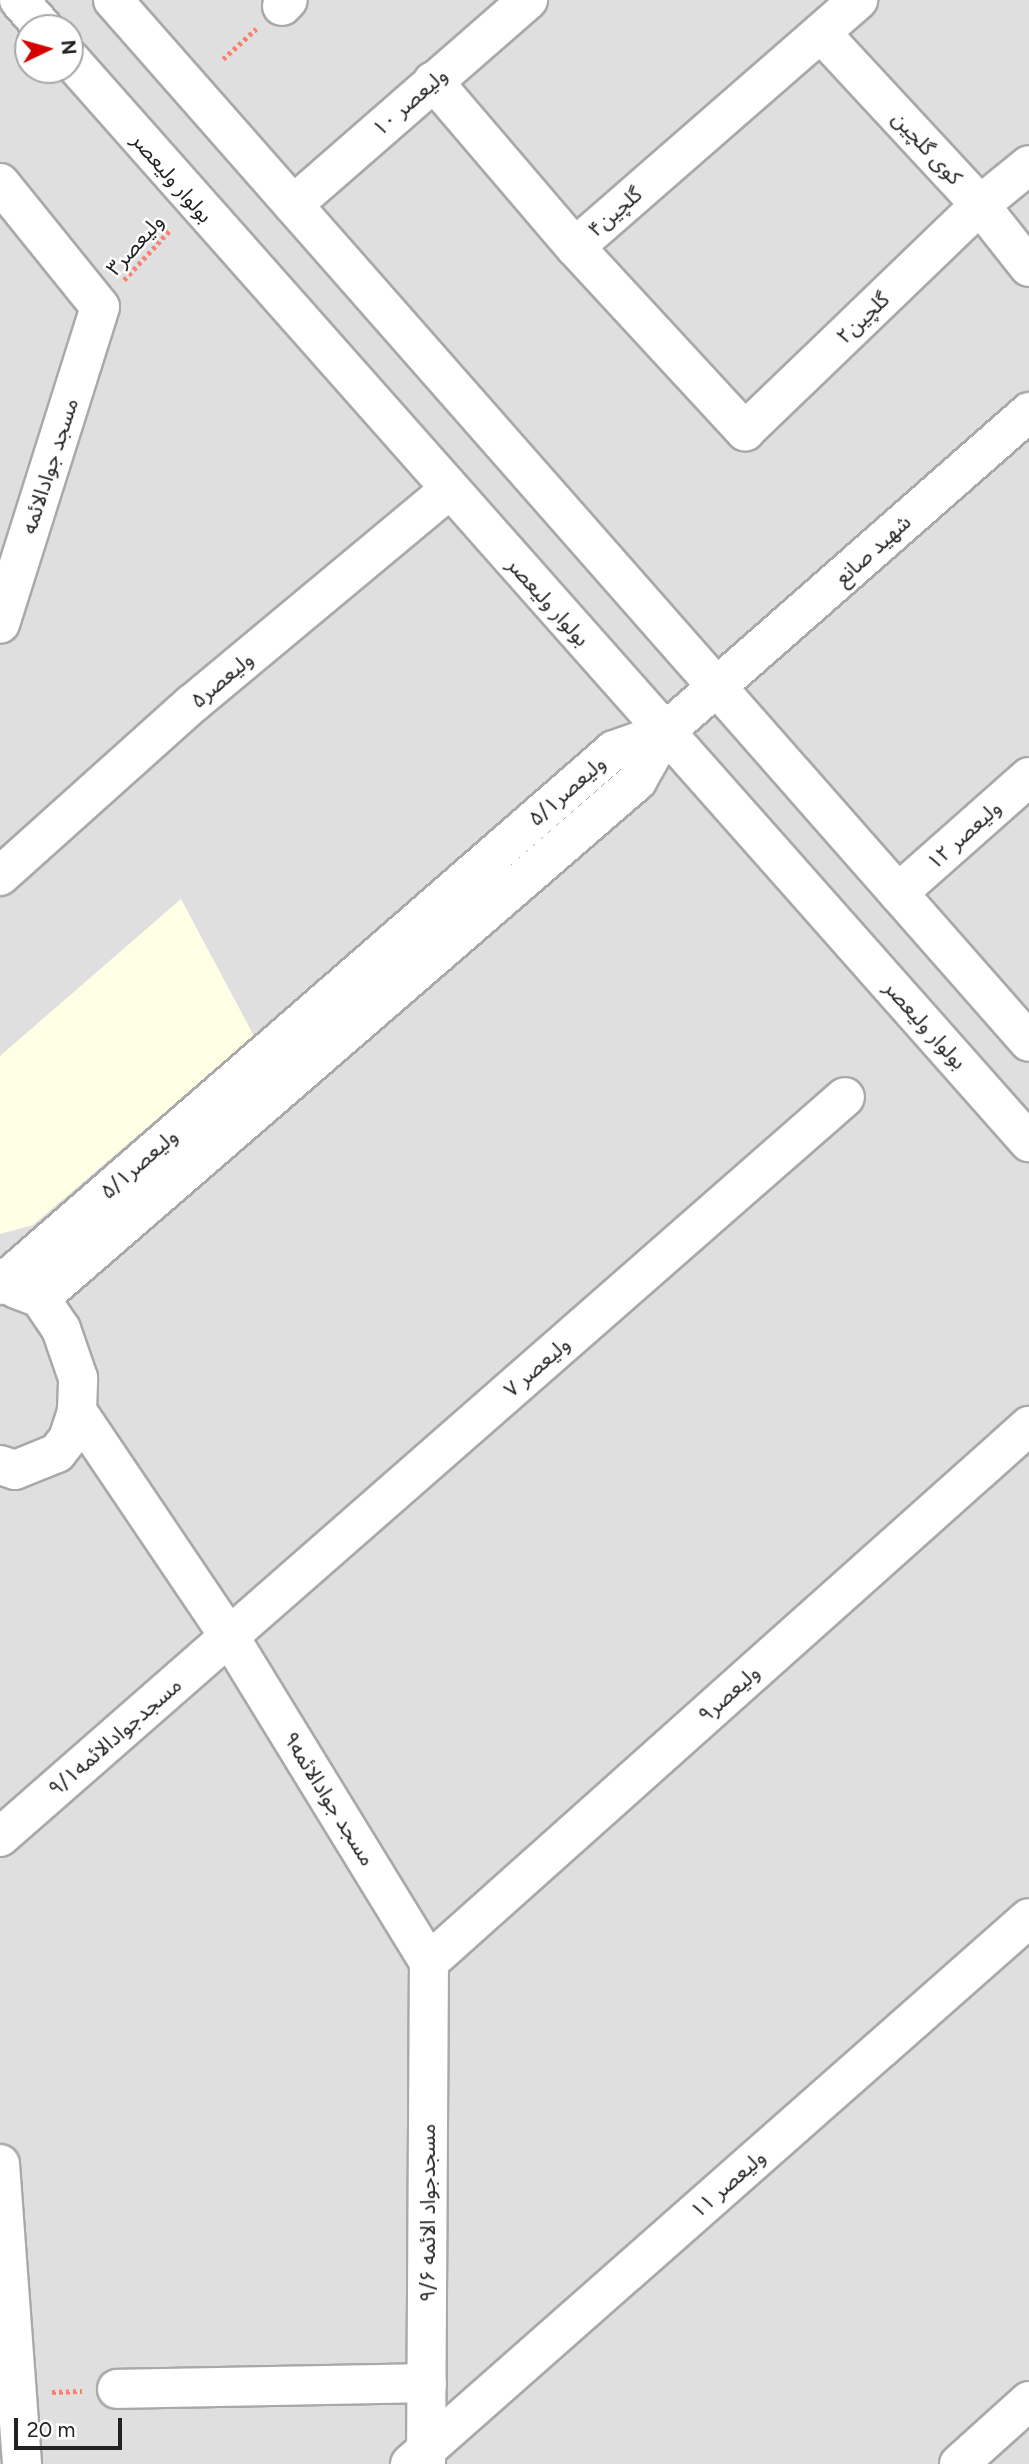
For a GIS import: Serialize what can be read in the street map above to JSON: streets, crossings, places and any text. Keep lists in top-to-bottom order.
{
  "streets": {
    "street": [
      "ولیعصر ۱۰",
      "کوی گلچین",
      "بولوار ولیعصر",
      "گلچین۴",
      "گلچین۲",
      "مسجد جوادالائمه",
      "شهید صانع",
      "ولیعصر۵",
      "ولیعصر۵/۱",
      "ولیعصر ۱۲",
      "ولیعصر ۷",
      "ولیعصر۹",
      "مسجدجوادالائمه۹/۱",
      "مسجد جوادالائمه۹",
      "ولیعصر ۱۱",
      "مسجدجواد الائمه ۹/۶"
    ],
    "path": ["ولیعصر۳"]
  },
  "crossings": [
    ["ولیعصر ۱۰", "گلچین۴"],
    ["کوی گلچین", "گلچین۴"],
    ["کوی گلچین", "گلچین۲"],
    ["بولوار ولیعصر", "ولیعصر۳"],
    ["بولوار ولیعصر", "شهید صانع"],
    ["بولوار ولیعصر", "ولیعصر۵"],
    ["بولوار ولیعصر", "ولیعصر۵/۱"],
    ["گلچین۴", "گلچین۲"],
    ["ولیعصر۳", "مسجد جوادالائمه"],
    ["شهید صانع", "ولیعصر۵/۱"],
    ["ولیعصر ۷", "مسجدجوادالائمه۹/۱"],
    ["ولیعصر ۷", "مسجد جوادالائمه۹"],
    ["ولیعصر۹", "مسجد جوادالائمه۹"],
    ["ولیعصر۹", "مسجدجواد الائمه ۹/۶"],
    ["مسجدجوادالائمه۹/۱", "مسجد جوادالائمه۹"],
    ["مسجد جوادالائمه۹", "مسجدجواد الائمه ۹/۶"],
    ["ولیعصر ۱۱", "مسجدجواد الائمه ۹/۶"]
  ],
  "scale_bar": "20 m",
  "north": "right"
}
